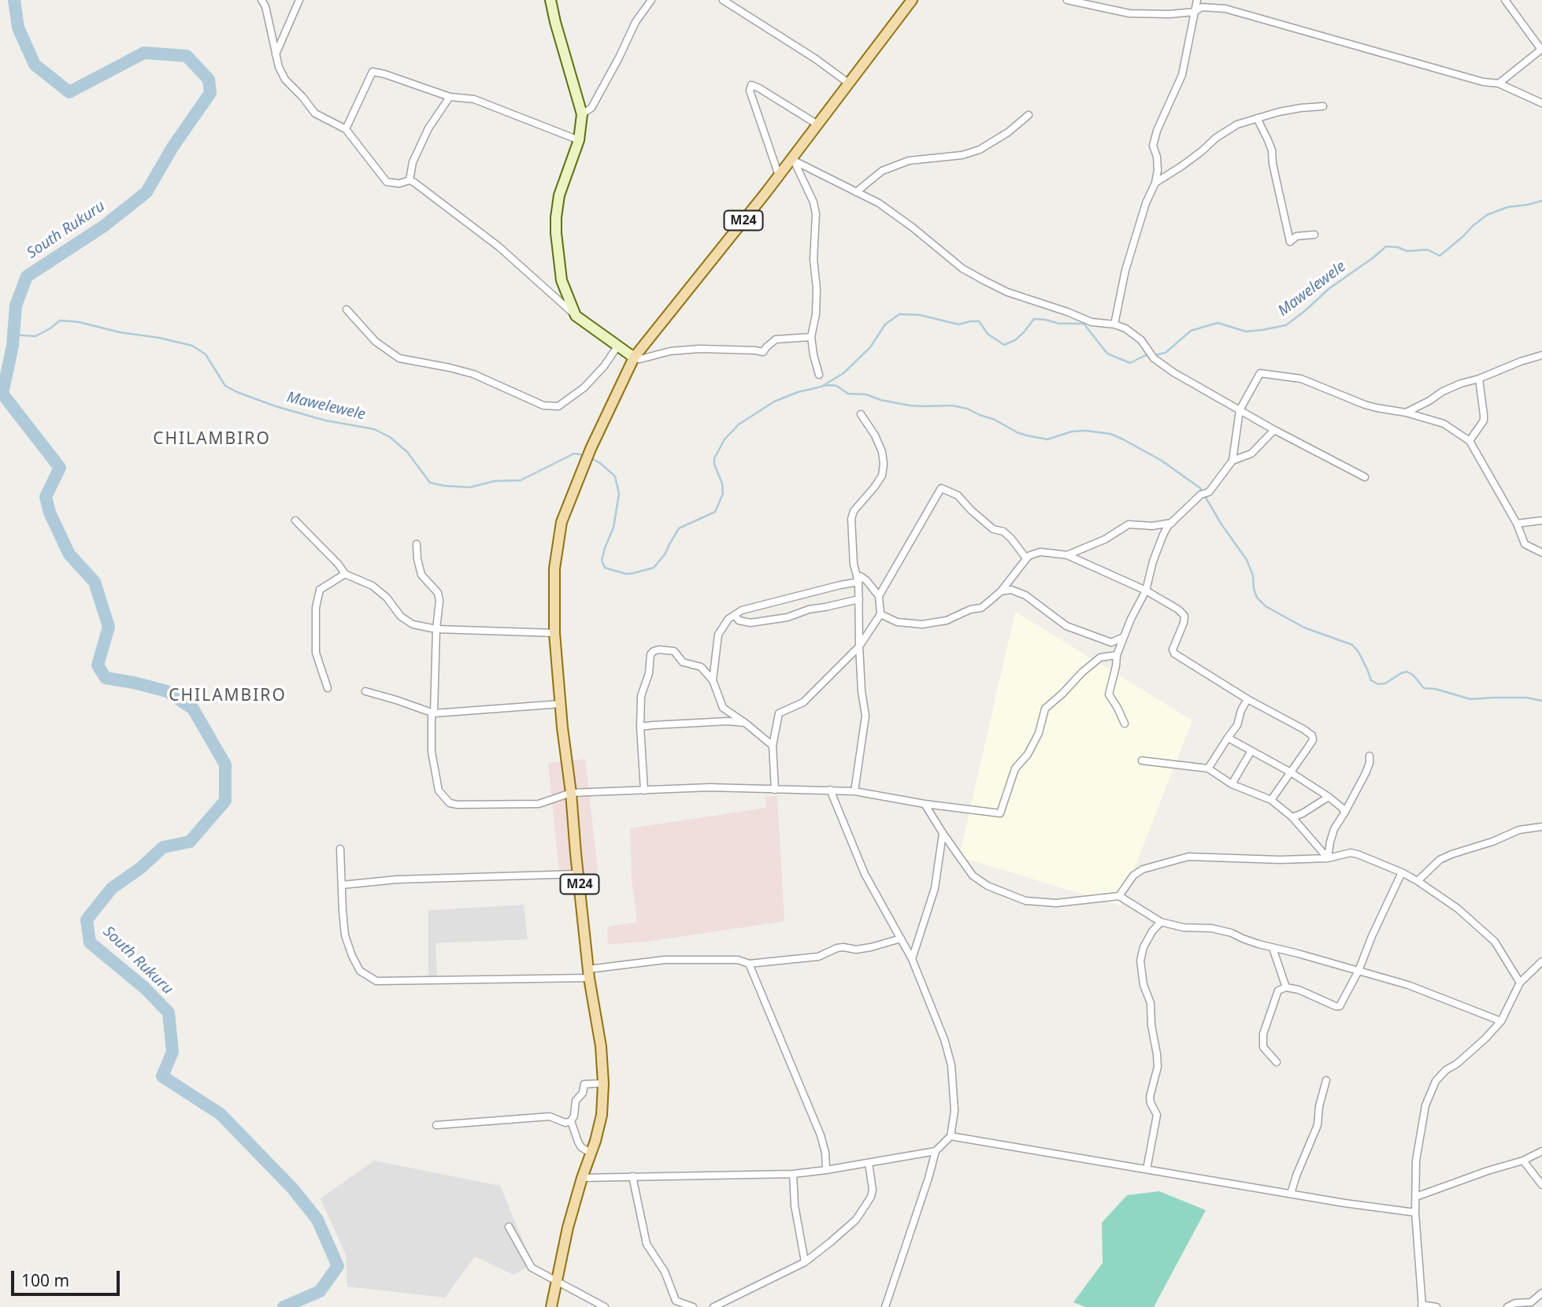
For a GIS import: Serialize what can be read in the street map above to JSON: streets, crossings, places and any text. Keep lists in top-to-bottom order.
{
  "streets": {
    "main road": ["M24"]
  },
  "districts": ["CHILAMBIRO", "CHILAMBIRO"],
  "water": ["South Rukuru", "Mawelewele"],
  "scale_bar": "100 m"
}
